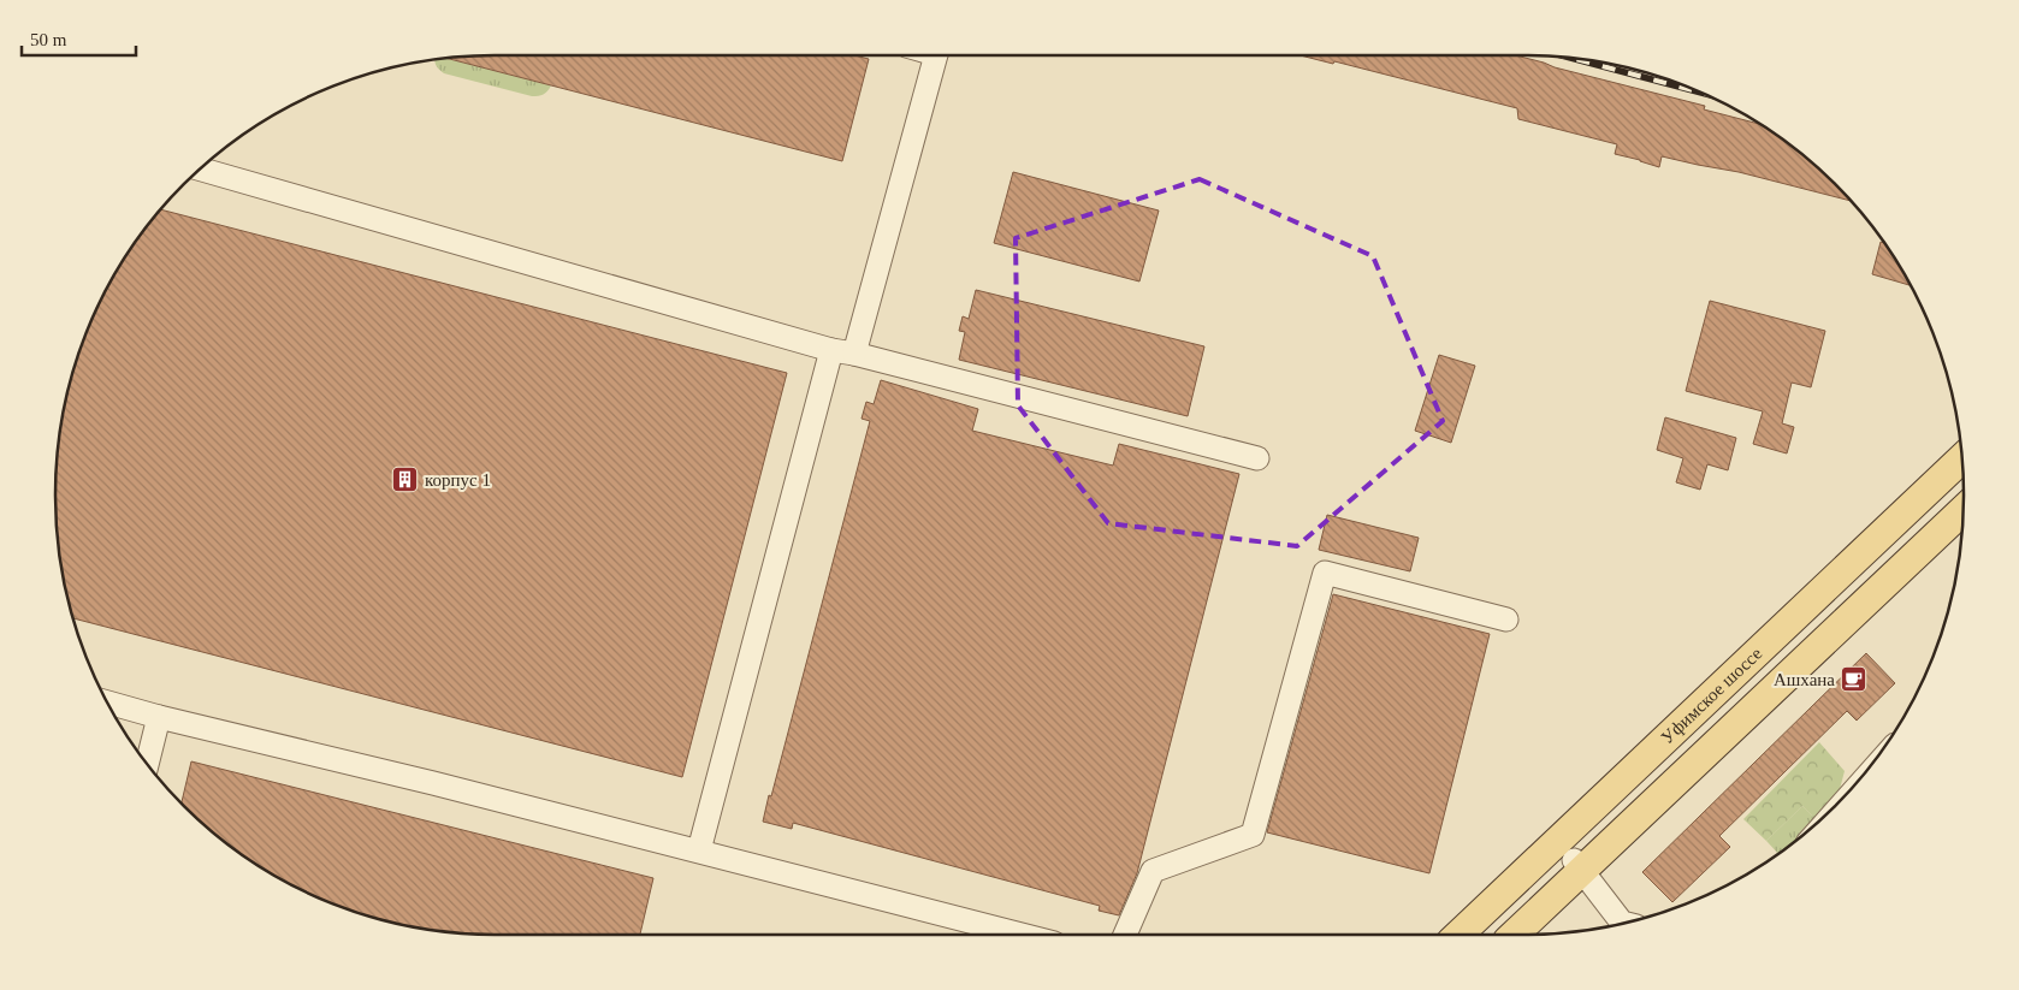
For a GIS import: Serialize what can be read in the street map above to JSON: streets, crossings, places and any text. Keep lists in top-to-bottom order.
{
  "streets": {
    "main road": ["Уфимское шоссе"]
  },
  "places": {
    "building": ["корпус 1"],
    "cafe": ["Ашхана"]
  },
  "scale_bar": "50 m"
}
